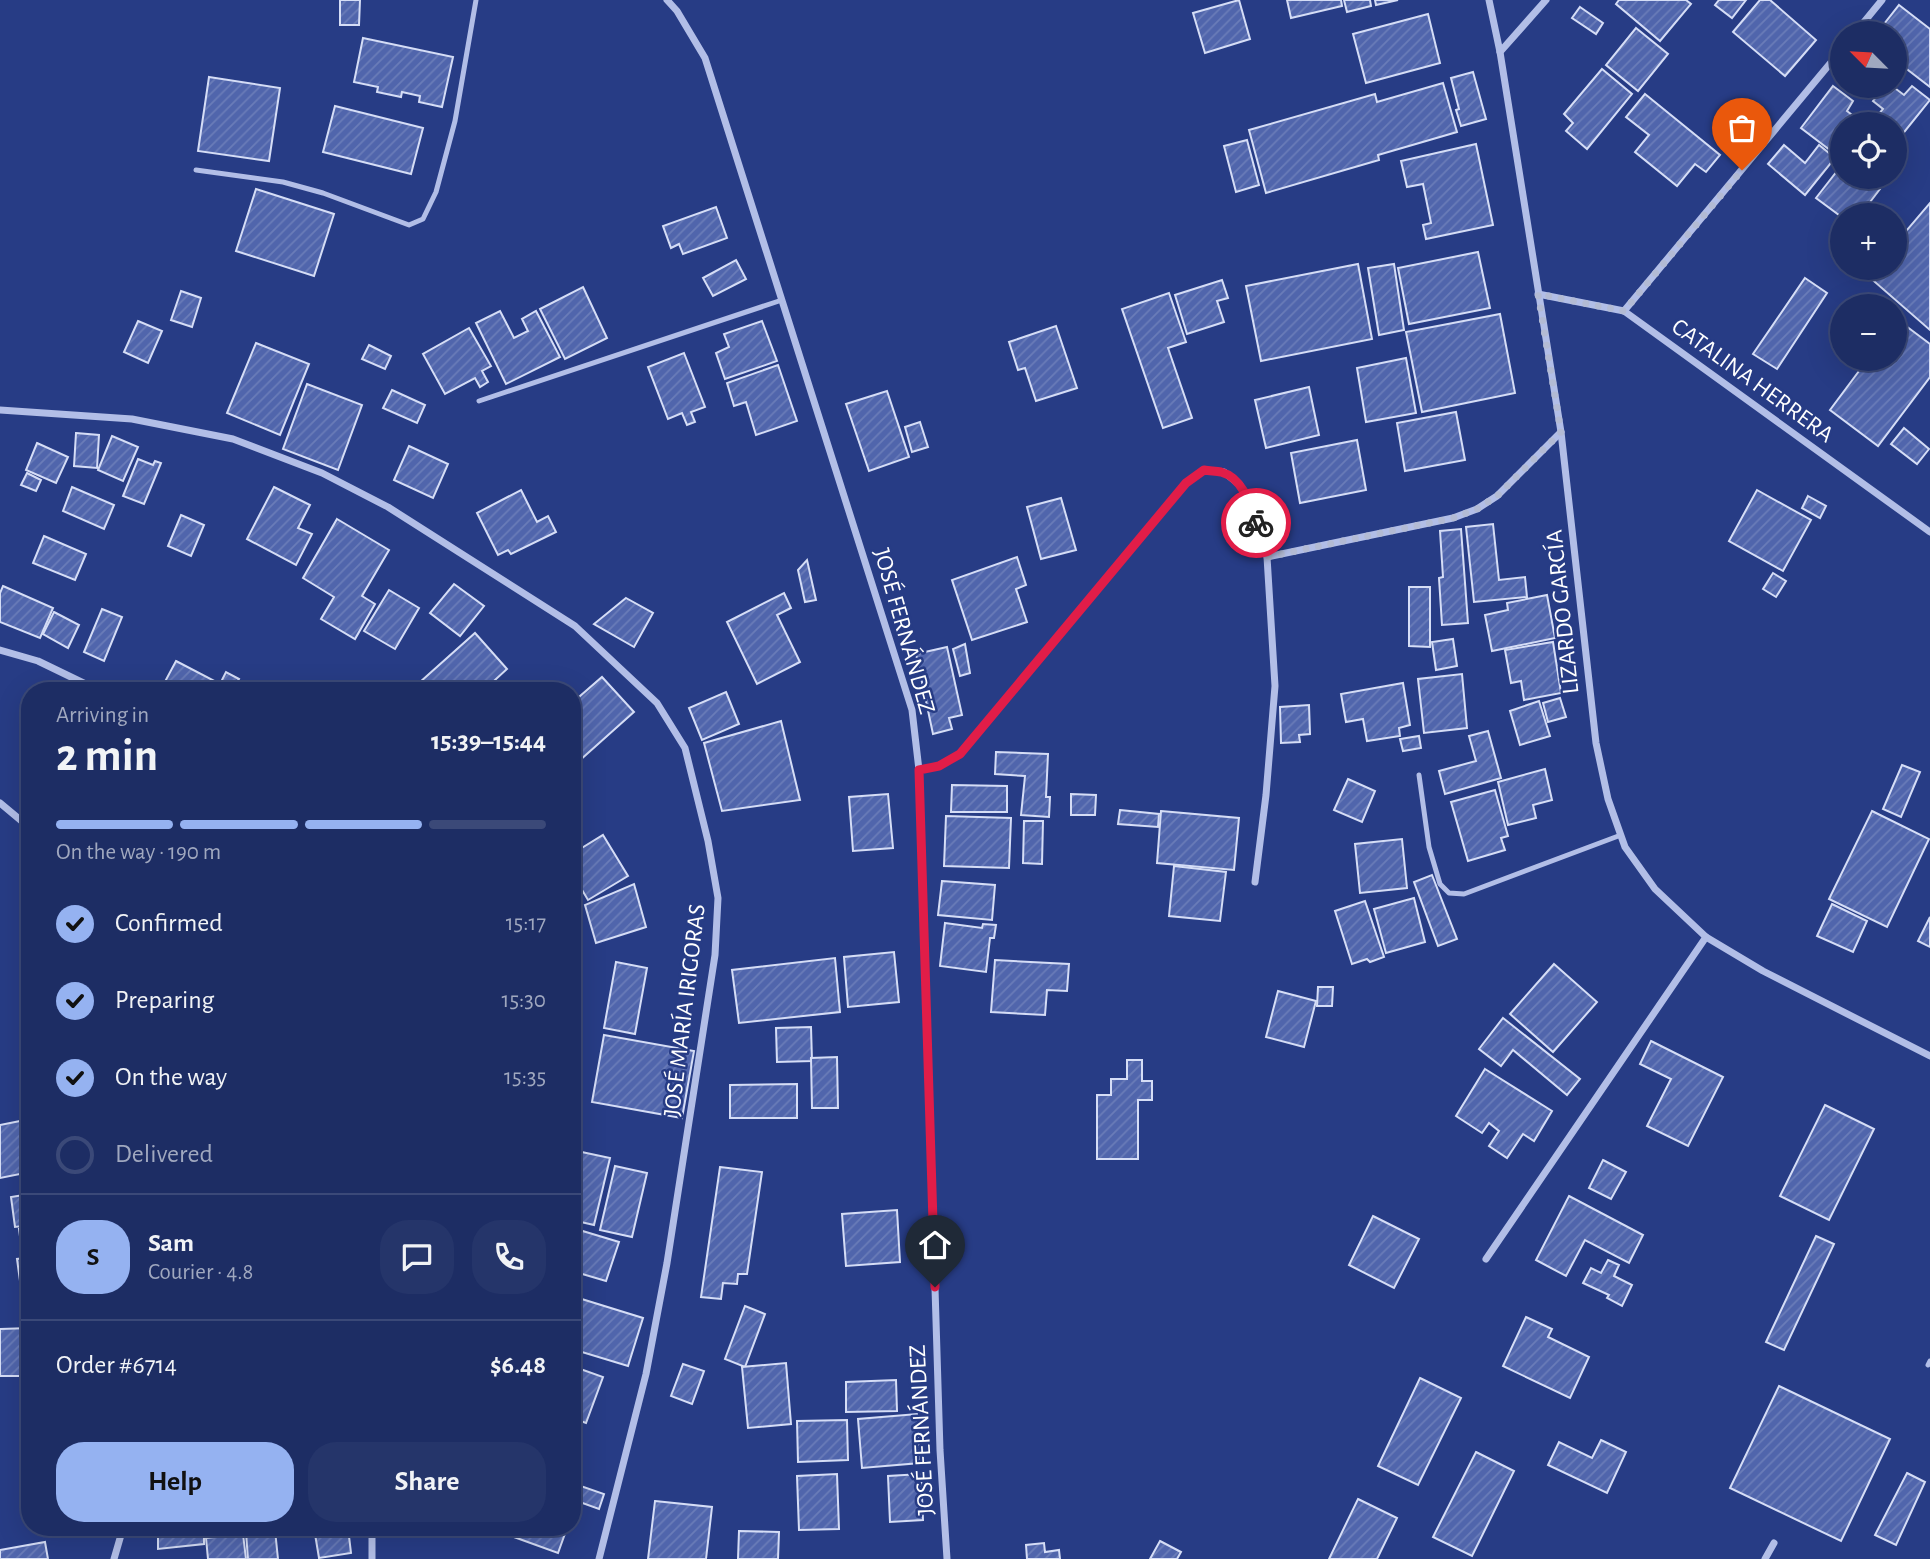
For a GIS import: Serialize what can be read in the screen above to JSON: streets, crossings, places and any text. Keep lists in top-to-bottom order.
{
  "streets": {
    "street": [
      "CATALINA HERRERA",
      "LIZARDO GARCÍA",
      "JOSÉ FERNÁNDEZ",
      "JOSÉ MARÍA IRIGORAS"
    ]
  },
  "crossings": [
    ["CATALINA HERRERA", "LIZARDO GARCÍA"]
  ],
  "north": "top left",
  "page": {
    "map_buttons": ["+", "−"],
    "heading": ["2 min", "Arriving in", "15:39–15:44"],
    "panel": [
      "Sam",
      "Courier · 4.8",
      "Order #6714",
      "$6.48"
    ],
    "bar": "On the way · 190 m",
    "list": [
      ["Confirmed", "15:17"],
      ["Preparing", "15:30"],
      ["On the way", "15:35"],
      "Delivered"
    ],
    "round": "S",
    "buttons": ["Help", "Share"]
  }
}
